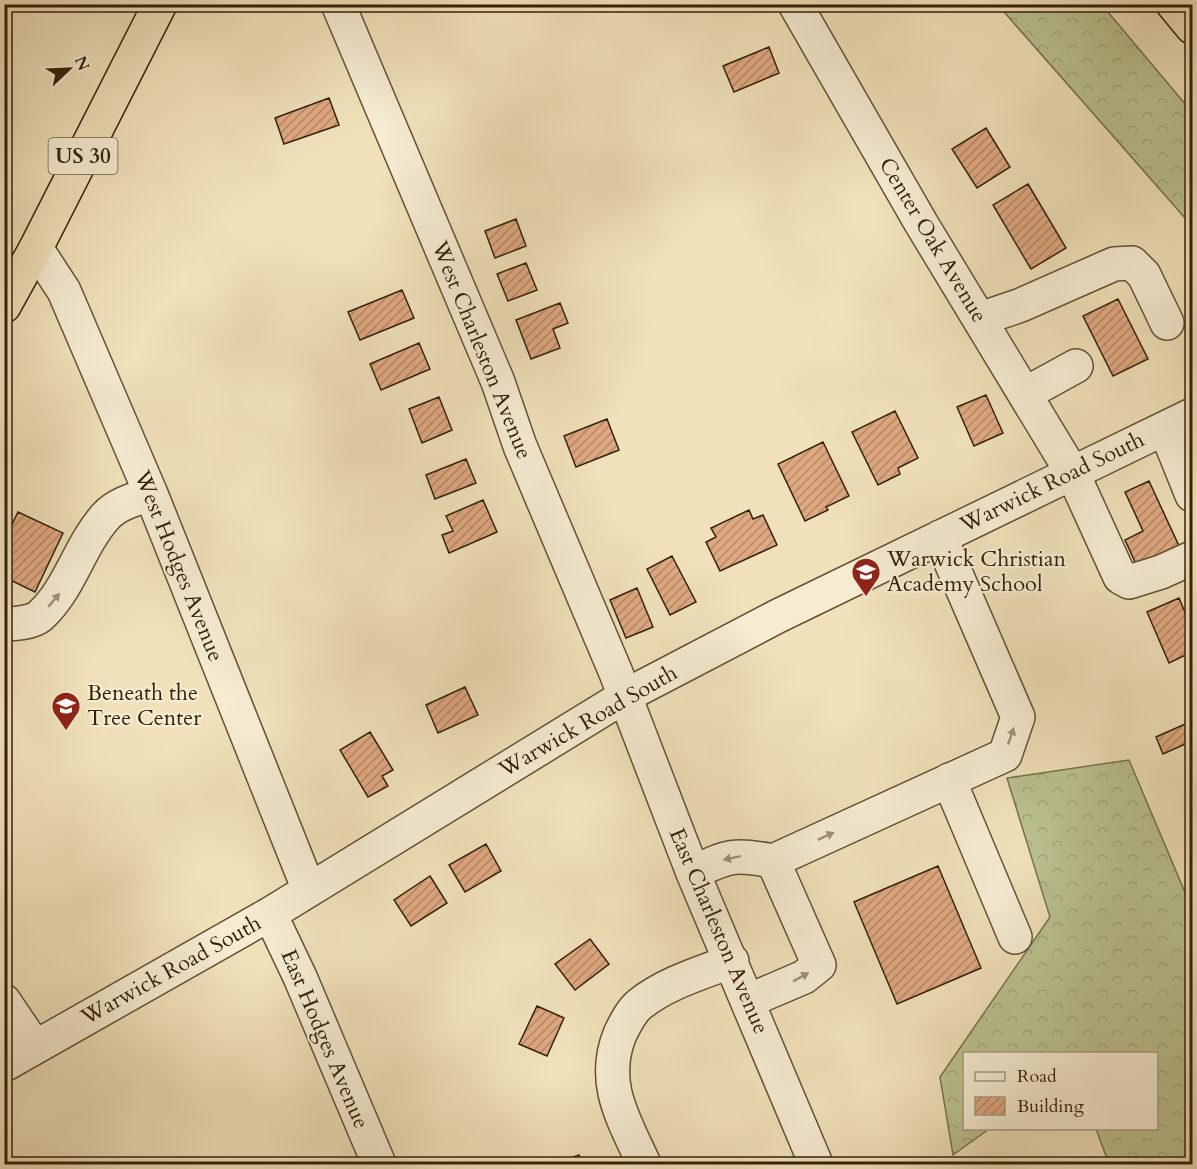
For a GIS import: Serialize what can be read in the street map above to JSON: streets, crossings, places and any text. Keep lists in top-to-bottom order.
{
  "streets": {
    "highway": ["US 30"],
    "street": [
      "Center Oak Avenue",
      "West Charleston Avenue",
      "Warwick Road South",
      "West Hodges Avenue",
      "East Charleston Avenue",
      "East Hodges Avenue"
    ]
  },
  "crossings": [
    ["US 30", "West Hodges Avenue"],
    ["Center Oak Avenue", "Warwick Road South"],
    ["West Charleston Avenue", "Warwick Road South"],
    ["West Charleston Avenue", "East Charleston Avenue"],
    ["Warwick Road South", "West Hodges Avenue"],
    ["Warwick Road South", "East Charleston Avenue"],
    ["Warwick Road South", "East Hodges Avenue"]
  ],
  "places": {
    "school or university": ["Warwick Christian Academy School", "Beneath the Tree Center"]
  },
  "legend": ["Road", "Building"],
  "north": "top right"
}
